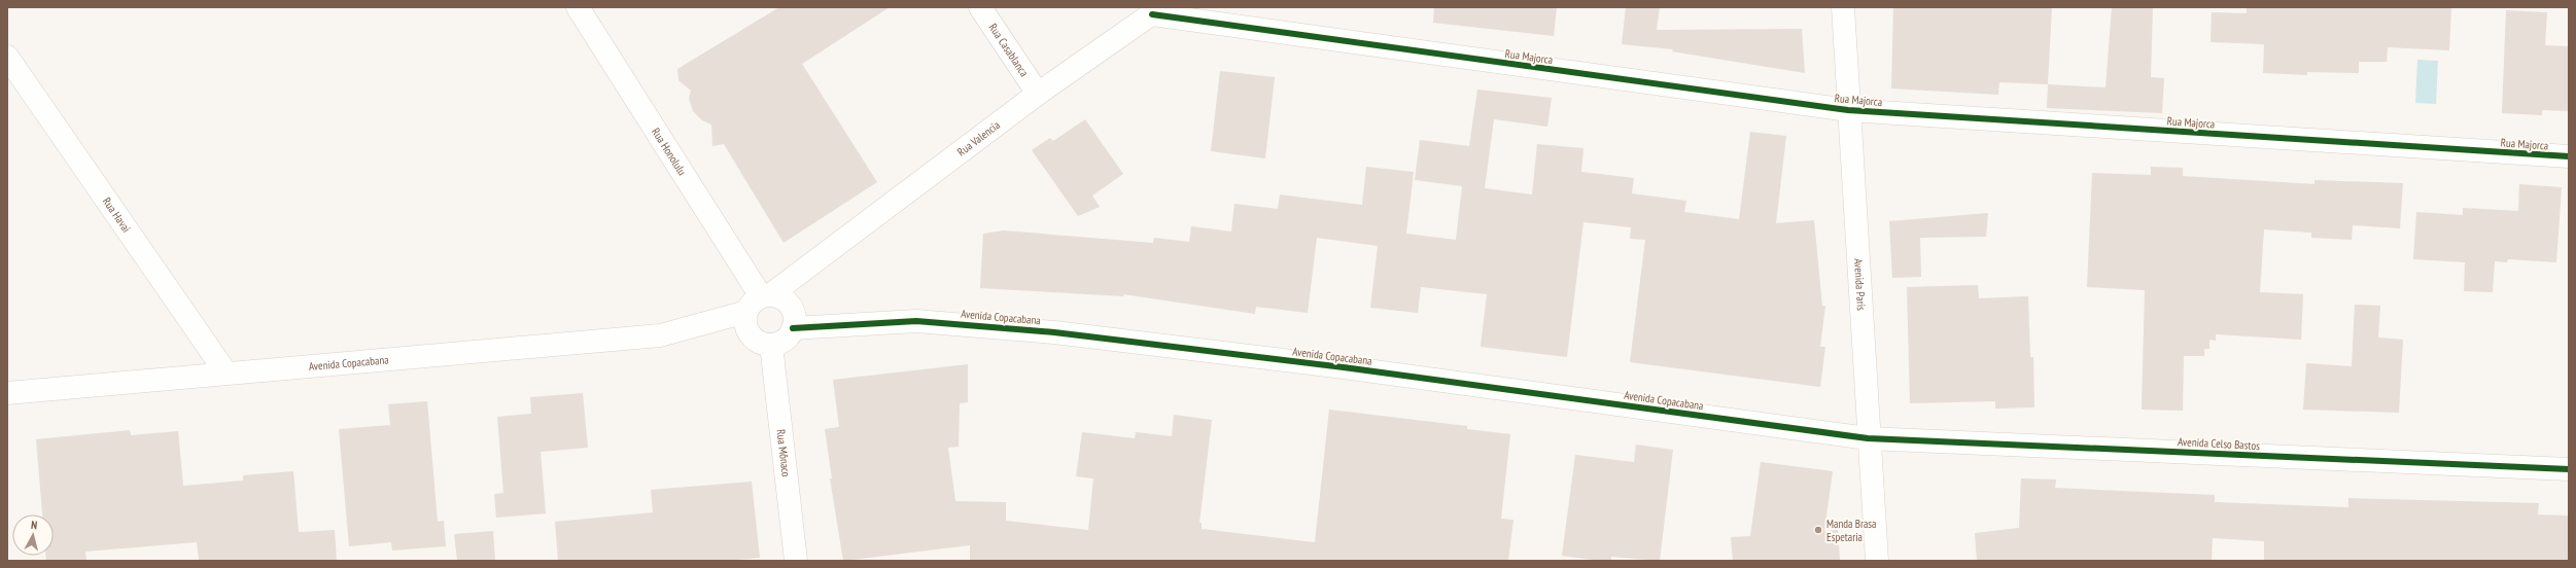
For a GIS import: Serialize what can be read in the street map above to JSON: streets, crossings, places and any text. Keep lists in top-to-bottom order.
{
  "streets": {
    "street": [
      "Rua Casablanca",
      "Rua Majorca",
      "Rua Valencia",
      "Rua Honolulu",
      "Rua Havai",
      "Avenida Paris",
      "Avenida Copacabana",
      "Avenida Celso Bastos",
      "Rua Mônaco"
    ]
  },
  "crossings": [
    ["Rua Casablanca", "Rua Valencia"],
    ["Rua Majorca", "Rua Valencia"],
    ["Rua Majorca", "Avenida Paris"],
    ["Rua Valencia", "Rua Honolulu"],
    ["Rua Valencia", "Avenida Copacabana"],
    ["Rua Valencia", "Rua Mônaco"],
    ["Rua Honolulu", "Avenida Copacabana"],
    ["Rua Havai", "Avenida Copacabana"],
    ["Avenida Paris", "Avenida Copacabana"],
    ["Avenida Paris", "Avenida Celso Bastos"],
    ["Avenida Copacabana", "Avenida Celso Bastos"],
    ["Avenida Copacabana", "Rua Mônaco"]
  ],
  "places": ["Manda Brasa Espetaria"],
  "north": "top"
}
